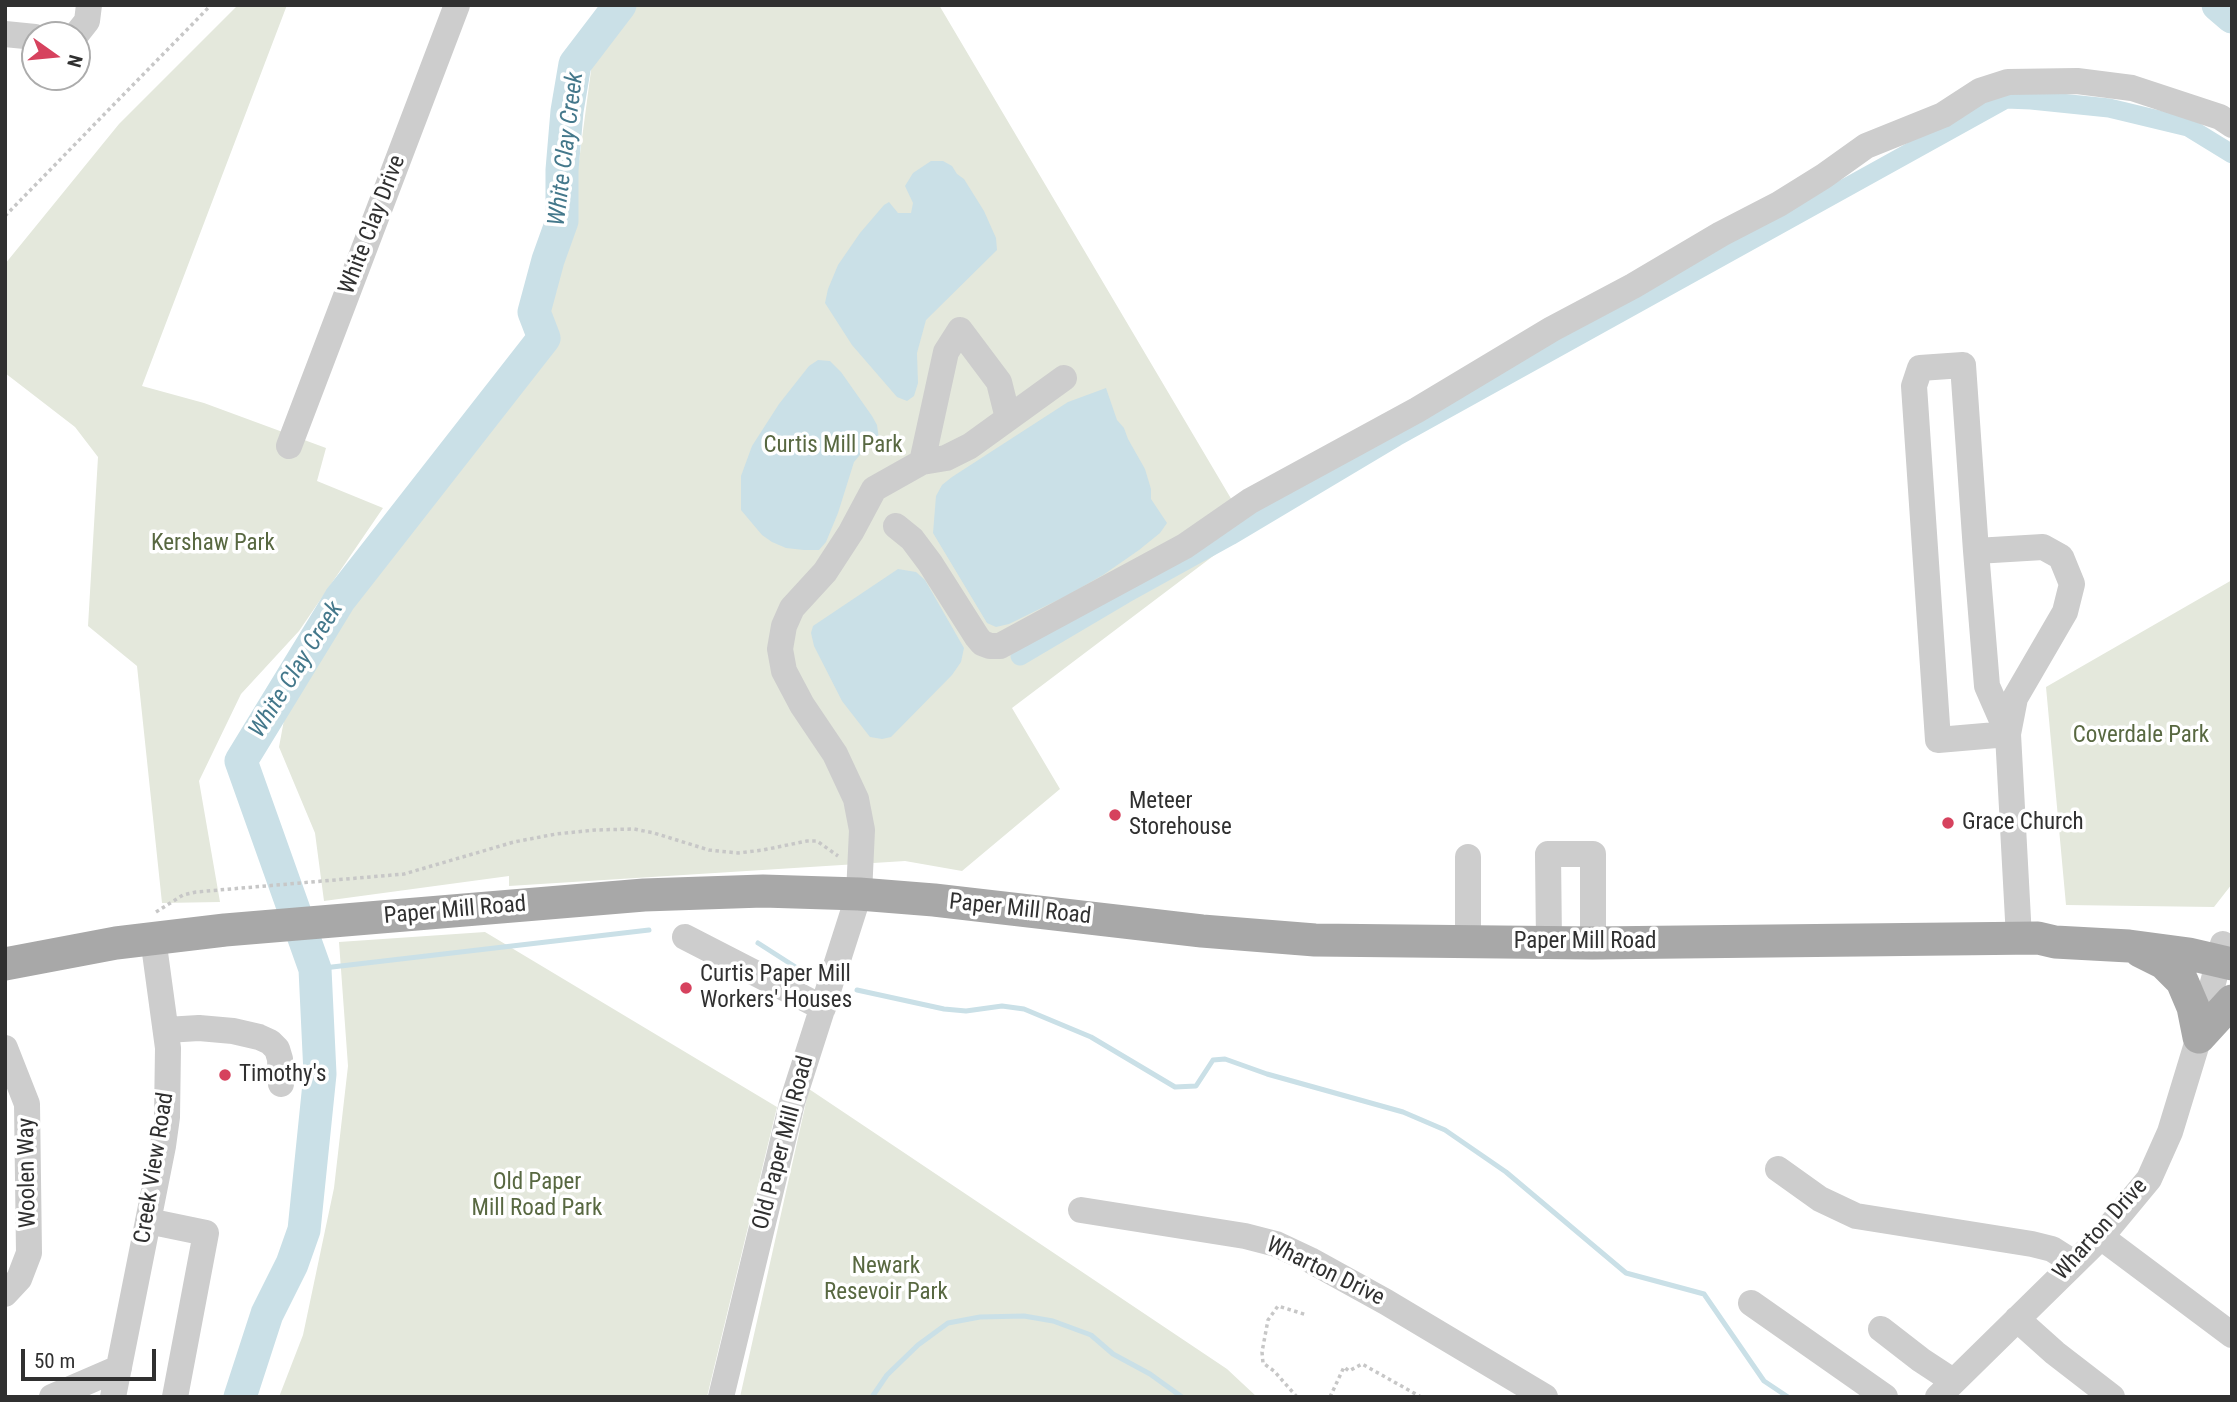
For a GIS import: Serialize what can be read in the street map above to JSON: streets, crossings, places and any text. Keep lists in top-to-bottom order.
{
  "streets": {
    "main road": ["Paper Mill Road"],
    "street": [
      "White Clay Drive",
      "Old Paper Mill Road",
      "Creek View Road",
      "Woolen Way",
      "Wharton Drive"
    ]
  },
  "crossings": [
    ["Paper Mill Road", "Old Paper Mill Road"],
    ["Paper Mill Road", "Creek View Road"],
    ["Paper Mill Road", "Wharton Drive"]
  ],
  "water": ["White Clay Creek"],
  "parks": [
    "Curtis Mill Park",
    "Kershaw Park",
    "Coverdale Park",
    "Old Paper Mill Road Park",
    "Newark Resevoir Park"
  ],
  "places": [
    "Meteer Storehouse",
    "Grace Church",
    "Curtis Paper Mill Workers' Houses",
    "Timothy's"
  ],
  "scale_bar": "50 m",
  "north": "right"
}
